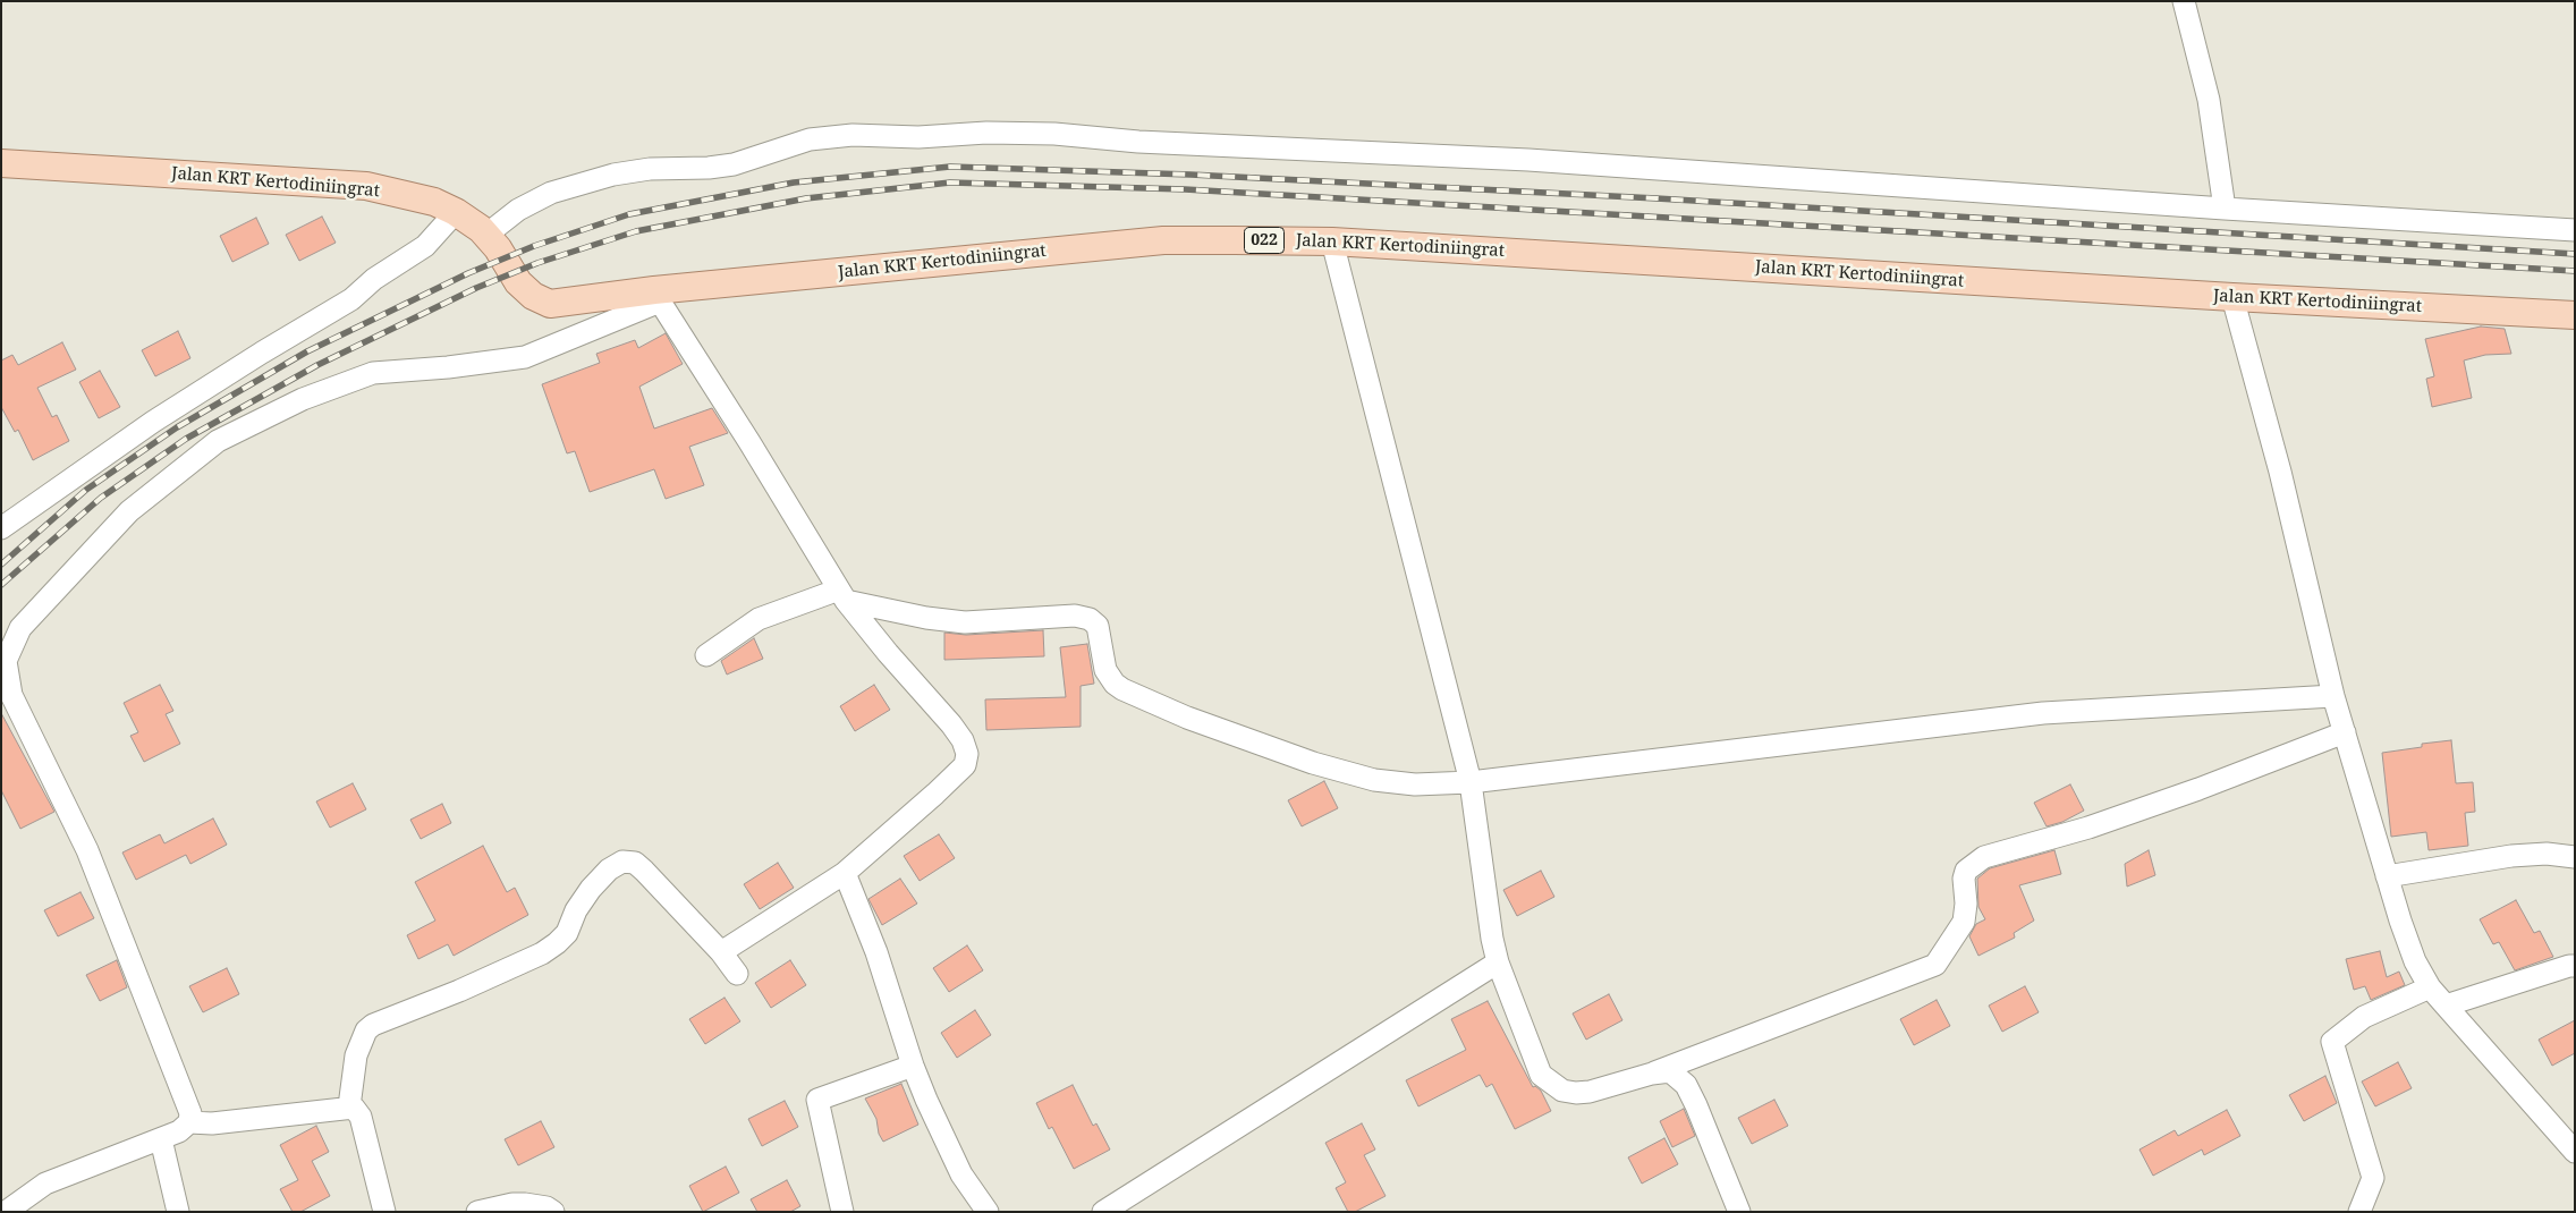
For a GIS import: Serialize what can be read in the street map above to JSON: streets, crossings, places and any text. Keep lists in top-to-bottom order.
{
  "streets": {
    "main road": ["Jalan KRT Kertodiniingrat", "022"]
  }
}
